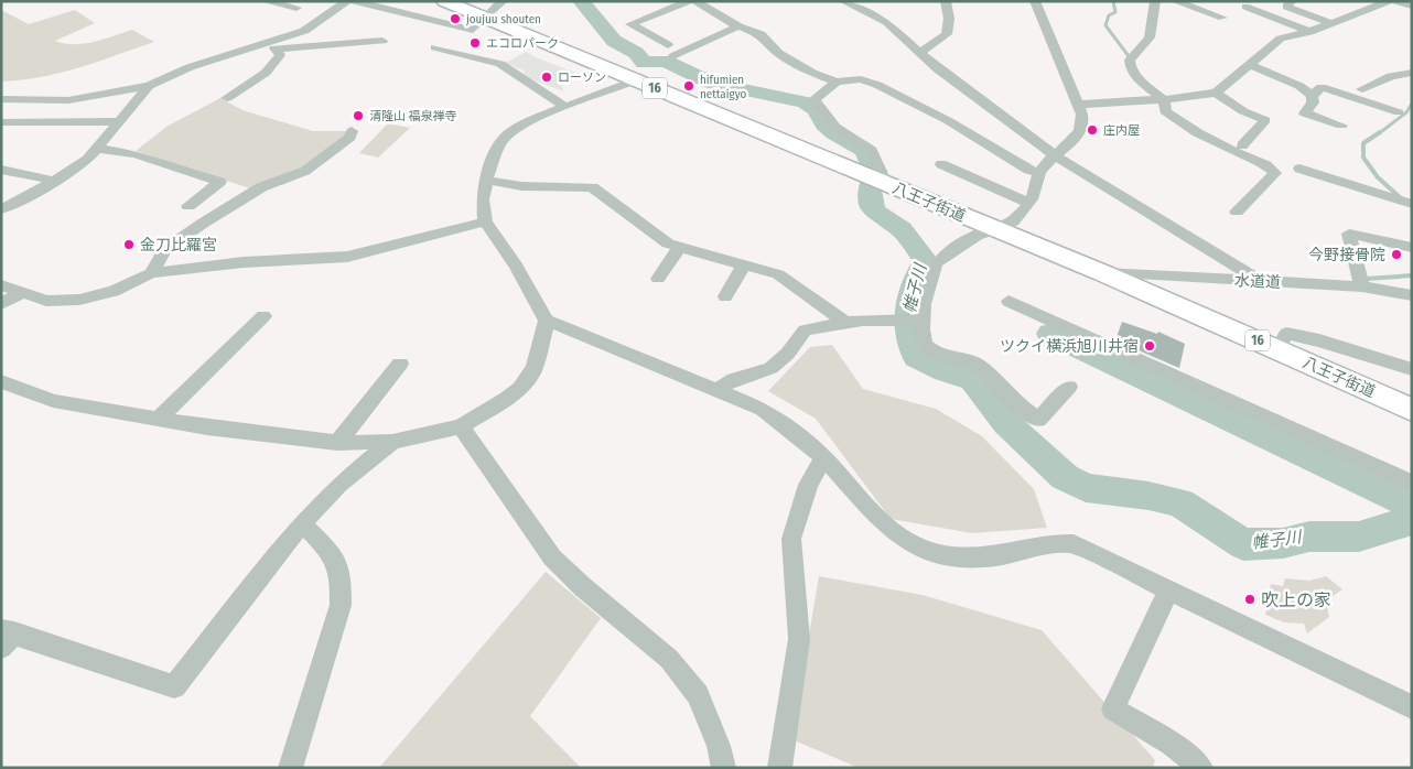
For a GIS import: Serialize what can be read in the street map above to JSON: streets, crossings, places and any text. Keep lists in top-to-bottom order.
{
  "streets": {
    "highway": ["16", "八王子街道"],
    "street": ["水道道"]
  },
  "crossings": [
    ["八王子街道", "水道道"]
  ],
  "water": ["帷子川"],
  "places": [
    "joujuu shouten",
    "エコロパーク",
    "ローソン",
    "hifumien nettaigyo",
    "清隆山 福泉禅寺",
    "庄内屋",
    "金刀比羅宮",
    "今野接骨院",
    "ツクイ横浜旭川井宿",
    "吹上の家"
  ]
}
